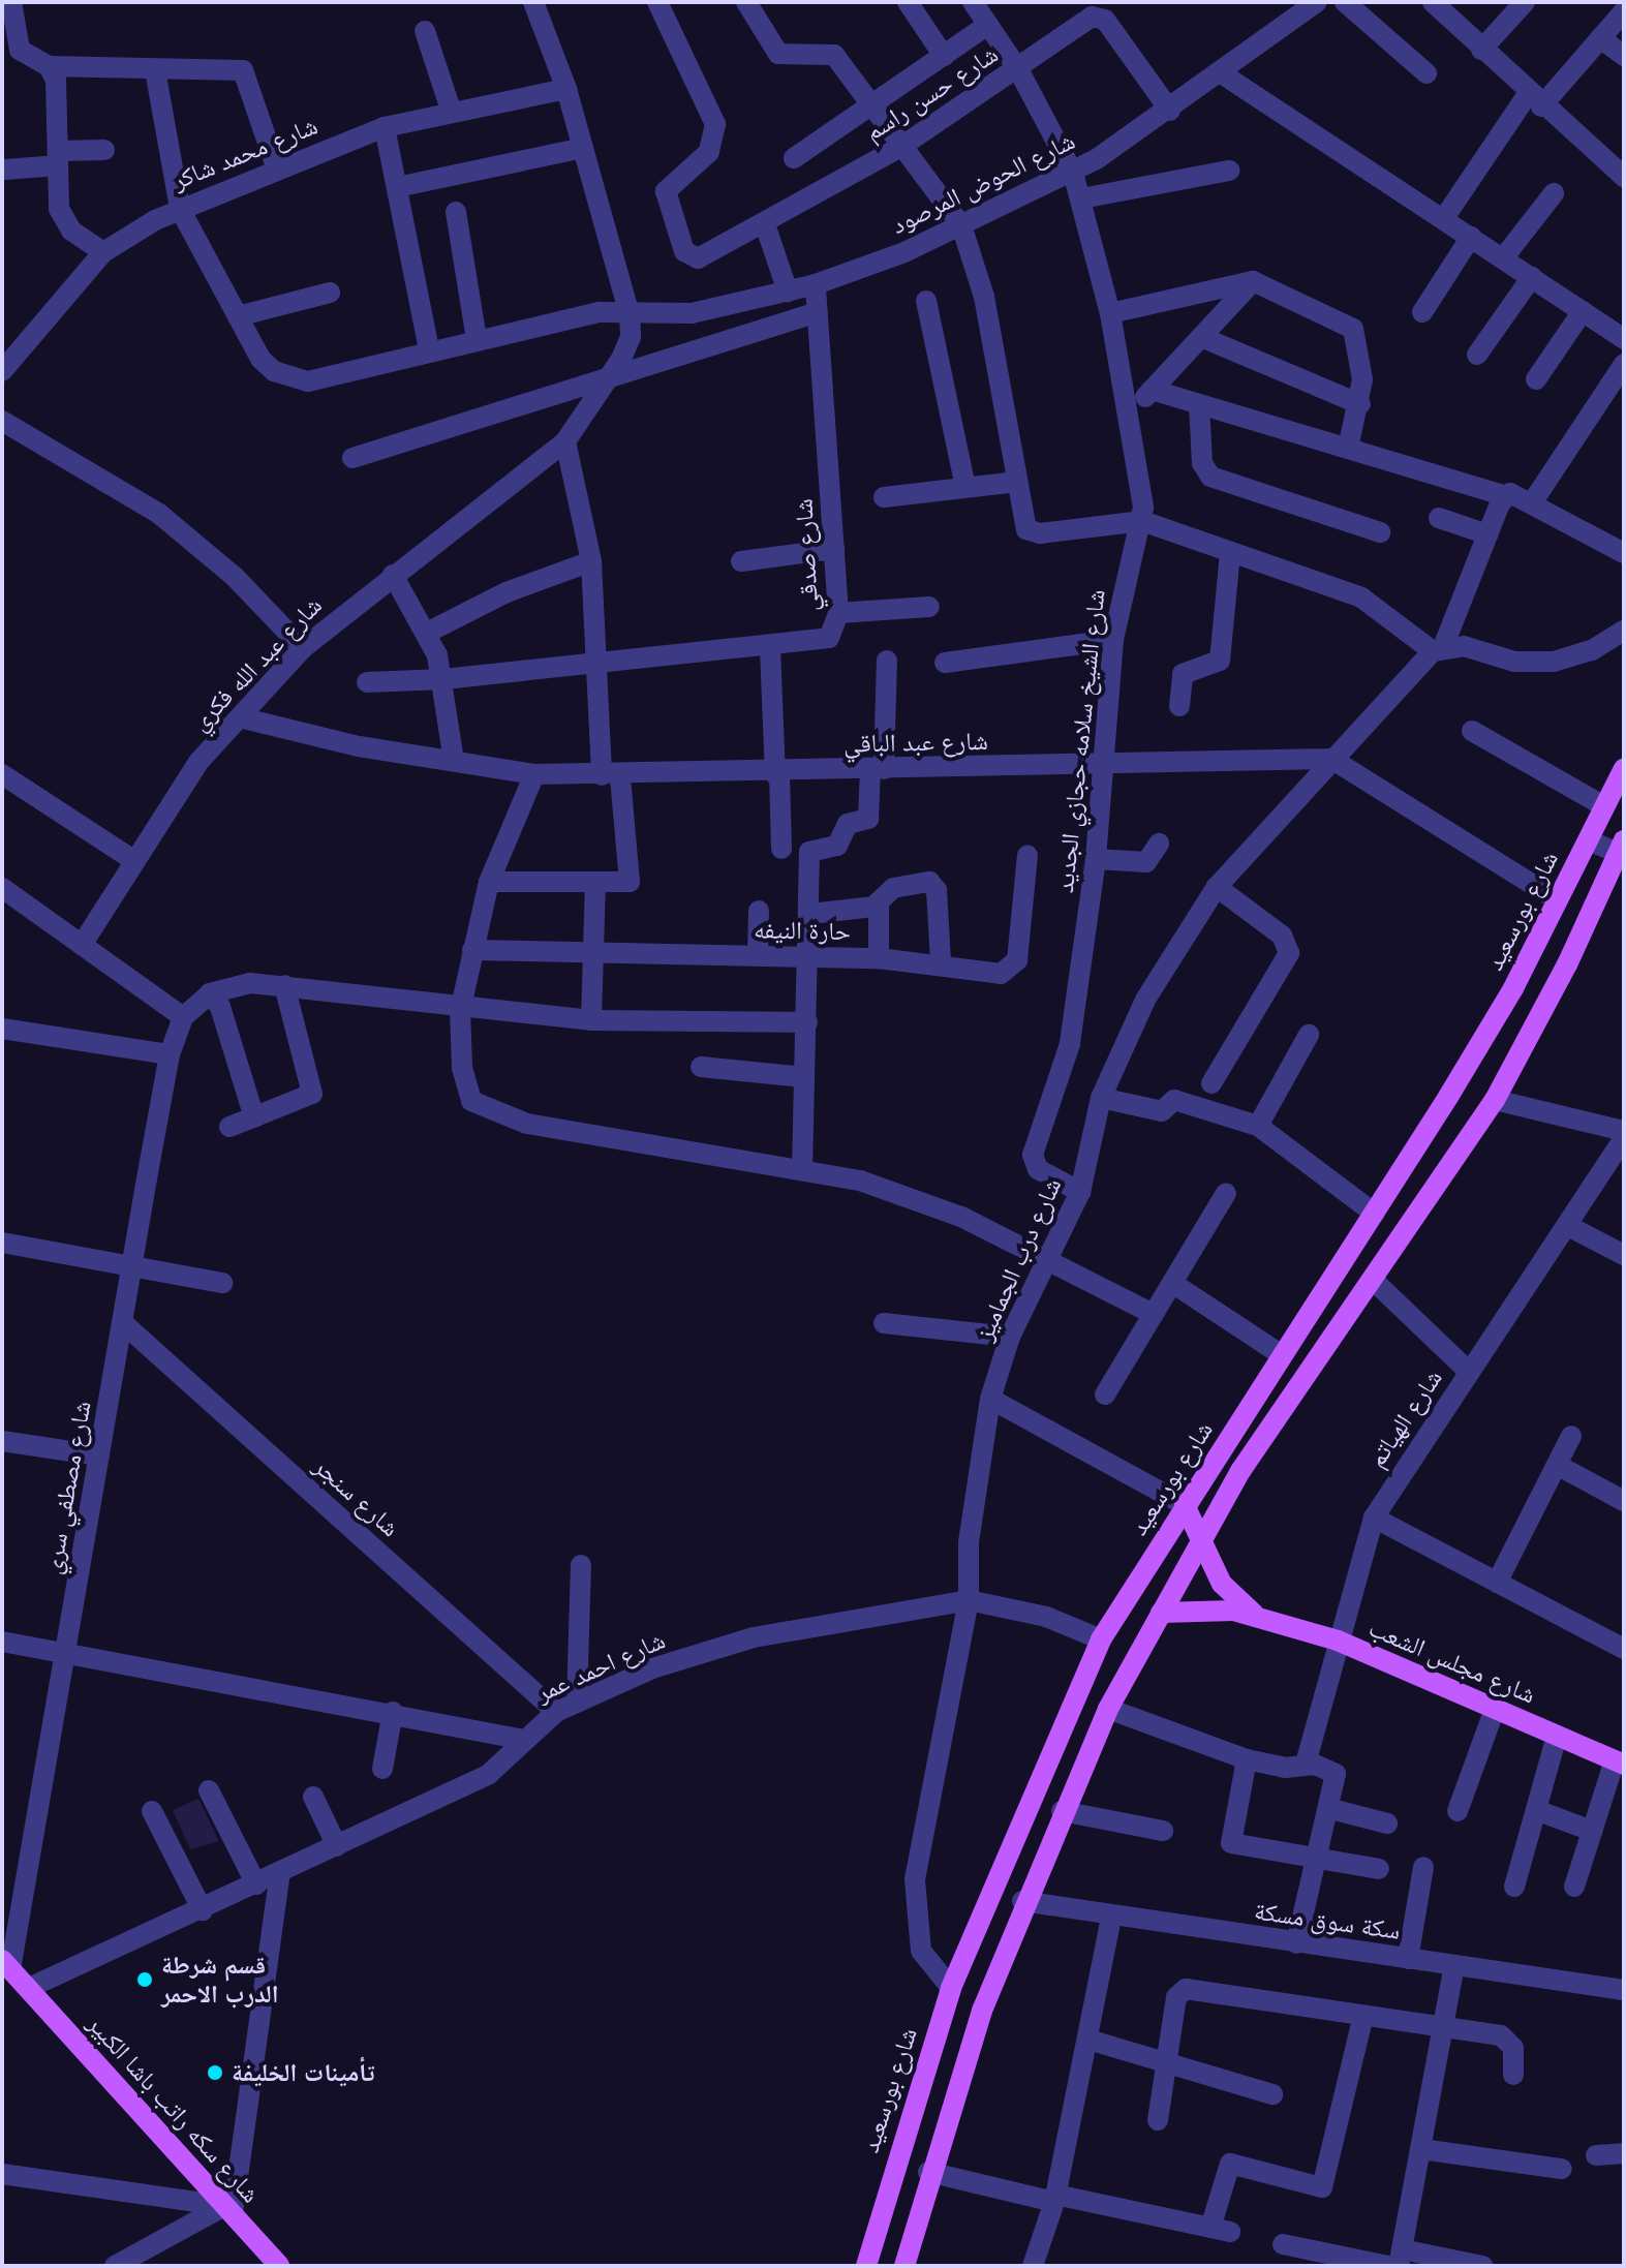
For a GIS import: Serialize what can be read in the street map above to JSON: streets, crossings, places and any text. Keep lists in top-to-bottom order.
{
  "streets": {
    "main road": ["شارع بورسعيد", "شارع مجلس الشعب", "شارع سكه راتب باشا الكبير"],
    "street": [
      "شارع حسن راسم",
      "شارع محمد شاكر",
      "شارع الحوض المرصود",
      "شارع صدقي",
      "شارع عبد الله فكري",
      "شارع الشيخ سلامه حجازي الجديد",
      "شارع عبد الباقي",
      "حارة النيفه",
      "شارع درب الجماميز",
      "شارع الهياتم",
      "شارع مصطفي سري",
      "شارع سنجر",
      "شارع احمد عمر",
      "سكة سوق مسكة"
    ]
  },
  "crossings": [
    ["شارع حسن راسم", "شارع الحوض المرصود"],
    ["شارع حسن راسم", "شارع الشيخ سلامه حجازي الجديد"],
    ["شارع محمد شاكر", "شارع الحوض المرصود"],
    ["شارع الحوض المرصود", "شارع صدقي"],
    ["شارع الحوض المرصود", "شارع عبد الله فكري"],
    ["شارع الحوض المرصود", "شارع الشيخ سلامه حجازي الجديد"],
    ["شارع عبد الله فكري", "شارع عبد الباقي"],
    ["شارع الشيخ سلامه حجازي الجديد", "شارع عبد الباقي"],
    ["شارع الشيخ سلامه حجازي الجديد", "شارع درب الجماميز"],
    ["شارع عبد الباقي", "شارع درب الجماميز"],
    ["شارع بورسعيد", "شارع درب الجماميز"],
    ["شارع بورسعيد", "شارع مجلس الشعب"],
    ["شارع بورسعيد", "شارع احمد عمر"],
    ["شارع درب الجماميز", "شارع احمد عمر"],
    ["شارع الهياتم", "شارع مجلس الشعب"],
    ["شارع مصطفي سري", "شارع سنجر"],
    ["شارع مصطفي سري", "شارع سكه راتب باشا الكبير"],
    ["شارع سنجر", "شارع احمد عمر"],
    ["شارع احمد عمر", "شارع سكه راتب باشا الكبير"]
  ],
  "places": ["قسم شرطة الدرب الاحمر", "تأمينات الخليفة"]
}
